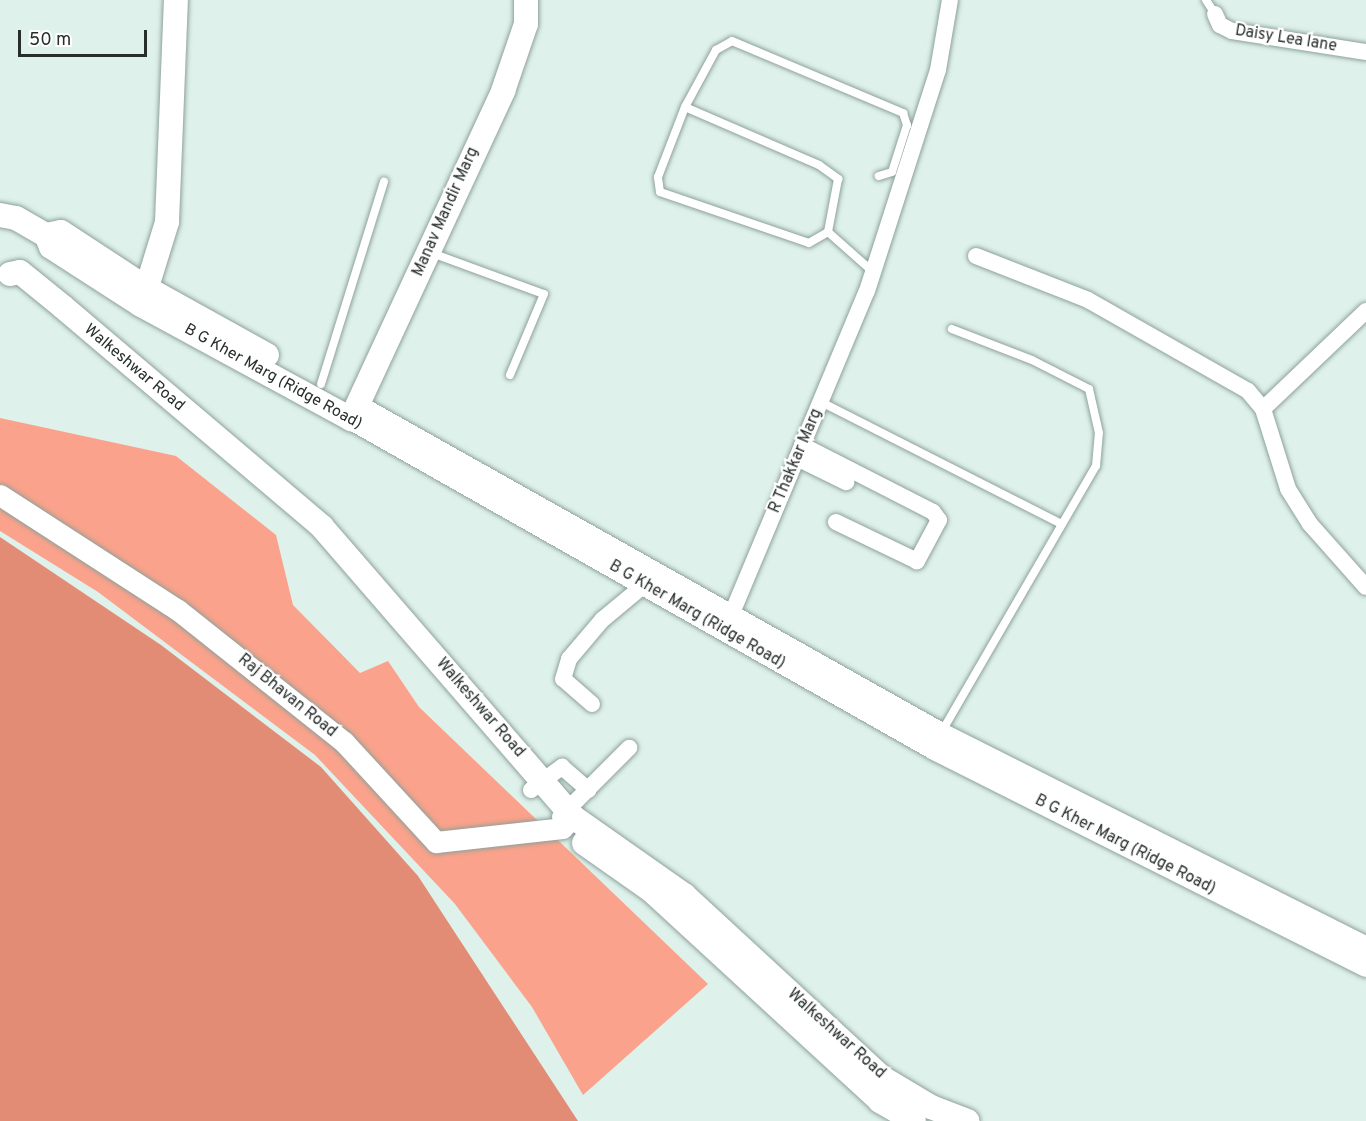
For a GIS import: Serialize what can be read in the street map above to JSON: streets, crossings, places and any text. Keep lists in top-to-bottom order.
{
  "streets": {
    "main road": ["Manav Mandir Marg", "Walkeshwar Road", "B G Kher Marg (Ridge Road)"],
    "street": ["Daisy Lea lane", "R Thakkar Marg", "Raj Bhavan Road"]
  },
  "crossings": [
    ["Manav Mandir Marg", "B G Kher Marg (Ridge Road)"],
    ["Walkeshwar Road", "Raj Bhavan Road"],
    ["B G Kher Marg (Ridge Road)", "R Thakkar Marg"]
  ],
  "scale_bar": "50 m"
}
